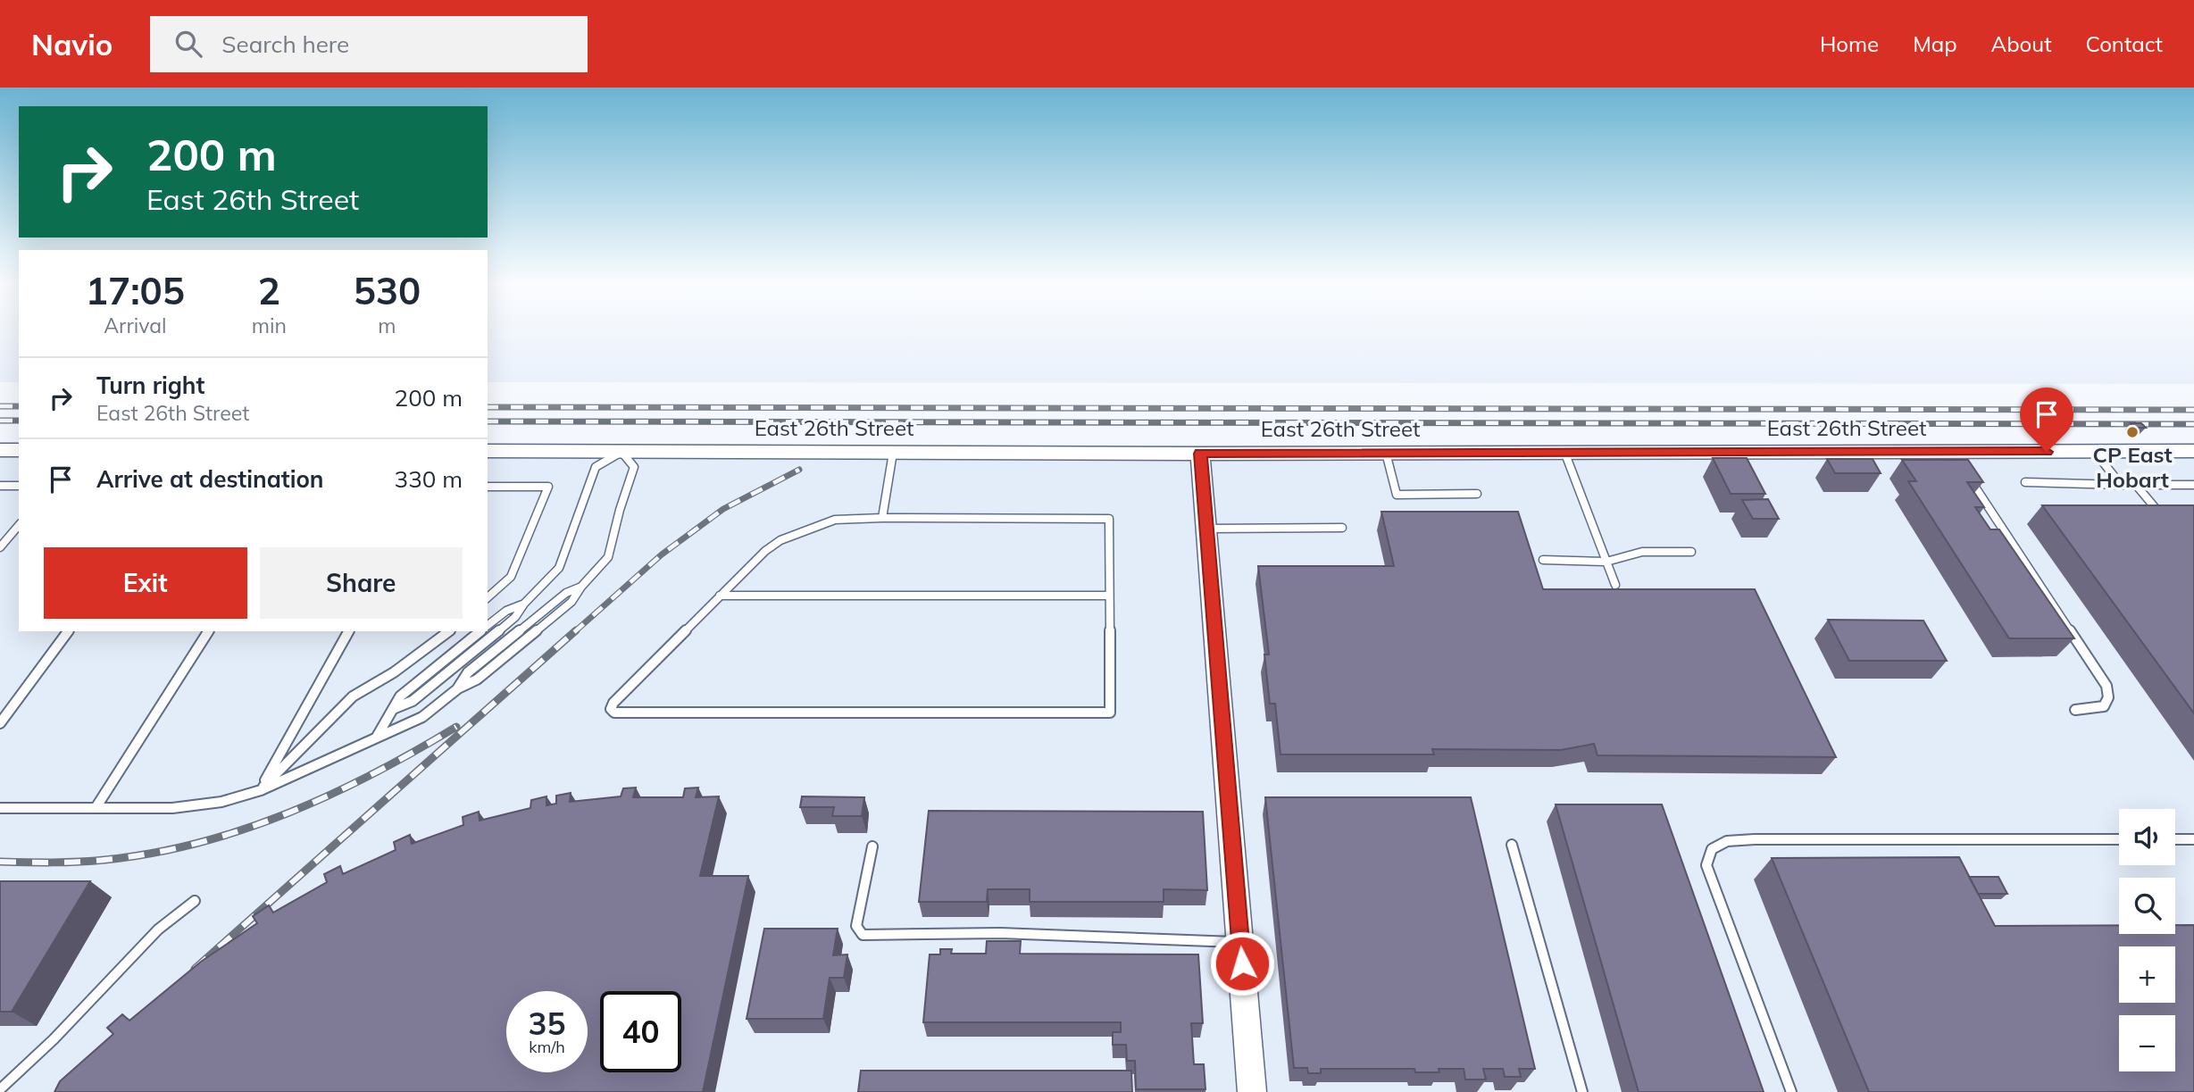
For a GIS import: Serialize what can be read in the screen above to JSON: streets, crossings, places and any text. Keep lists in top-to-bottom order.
{
  "streets": {
    "street": ["East 26th Street"]
  },
  "places": ["CP East Hobart"],
  "page": {
    "header": "Navio",
    "search": "Search here",
    "nav": [
      "Home",
      "Map",
      "About",
      "Contact"
    ],
    "turn": ["200 m", "East 26th Street"],
    "eta": [
      "17:05",
      "Arrival",
      "2",
      "min",
      "530",
      "m"
    ],
    "list": [
      {
        "name": "Turn right",
        "note": "East 26th Street",
        "value": "200 m"
      },
      {
        "name": "Arrive at destination",
        "value": "330 m"
      }
    ],
    "buttons": ["Exit", "Share"],
    "map_buttons": ["+", "−"],
    "speed": "35 km/h",
    "limit": "40"
  }
}
